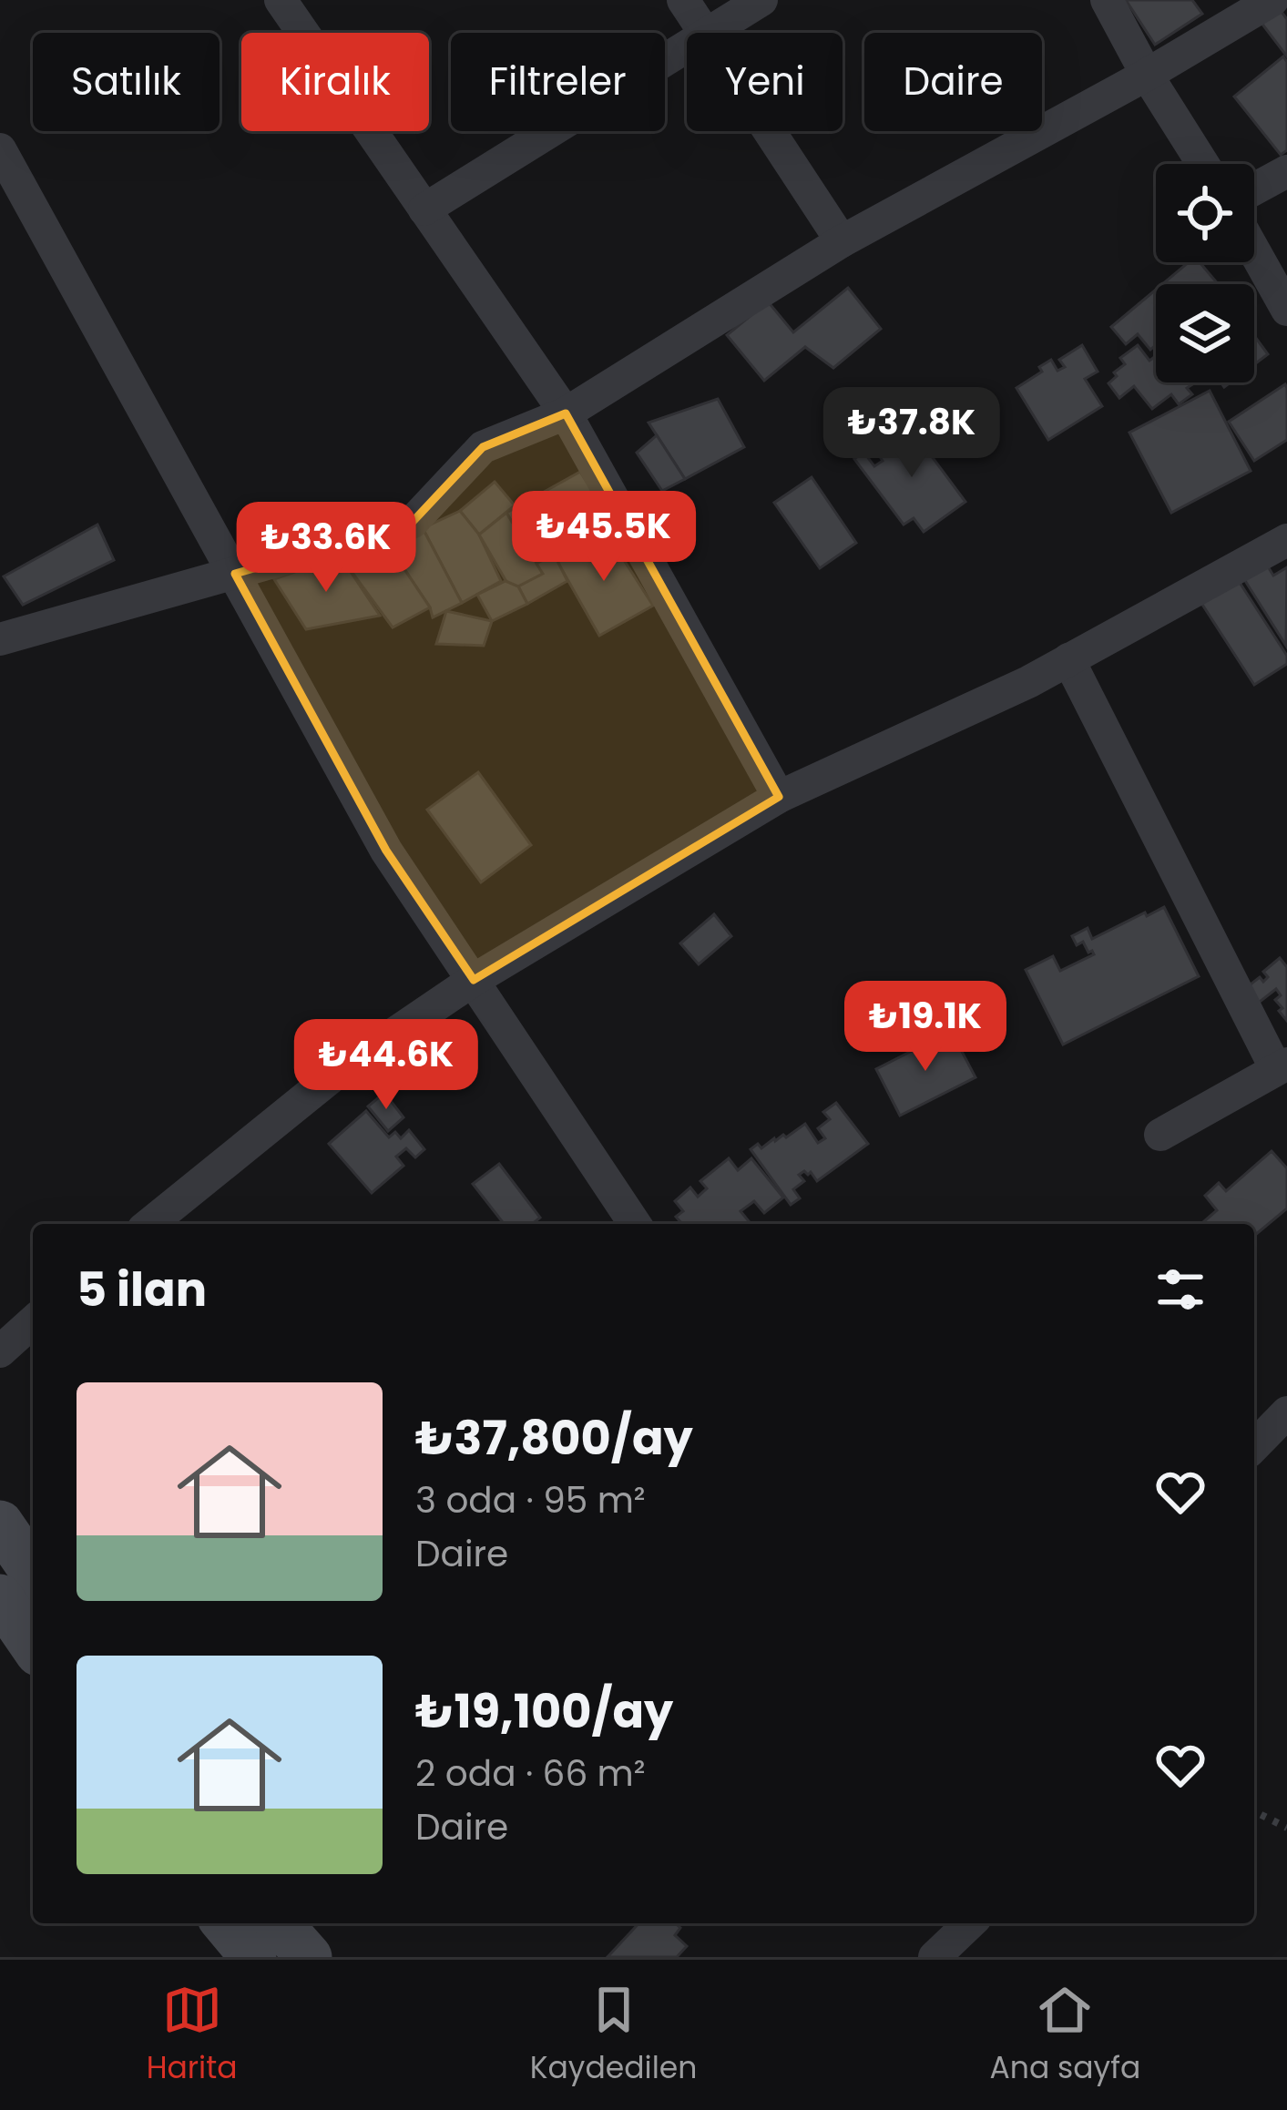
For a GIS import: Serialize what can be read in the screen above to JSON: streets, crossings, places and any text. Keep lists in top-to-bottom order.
{
  "page": {
    "chip": [
      "Satılık",
      "Kiralık",
      "Filtreler",
      "Yeni",
      "Daire"
    ],
    "price": [
      "₺37.8K",
      "₺45.5K",
      "₺33.6K",
      "₺19.1K",
      "₺44.6K"
    ],
    "heading": "5 ilan",
    "list": [
      {
        "name": "₺37,800/ay",
        "note": "3 oda · 95 m² · Daire"
      },
      {
        "name": "₺19,100/ay",
        "note": "2 oda · 66 m² · Daire"
      }
    ],
    "tabs": ["Harita", "Kaydedilen", "Ana sayfa"]
  }
}
